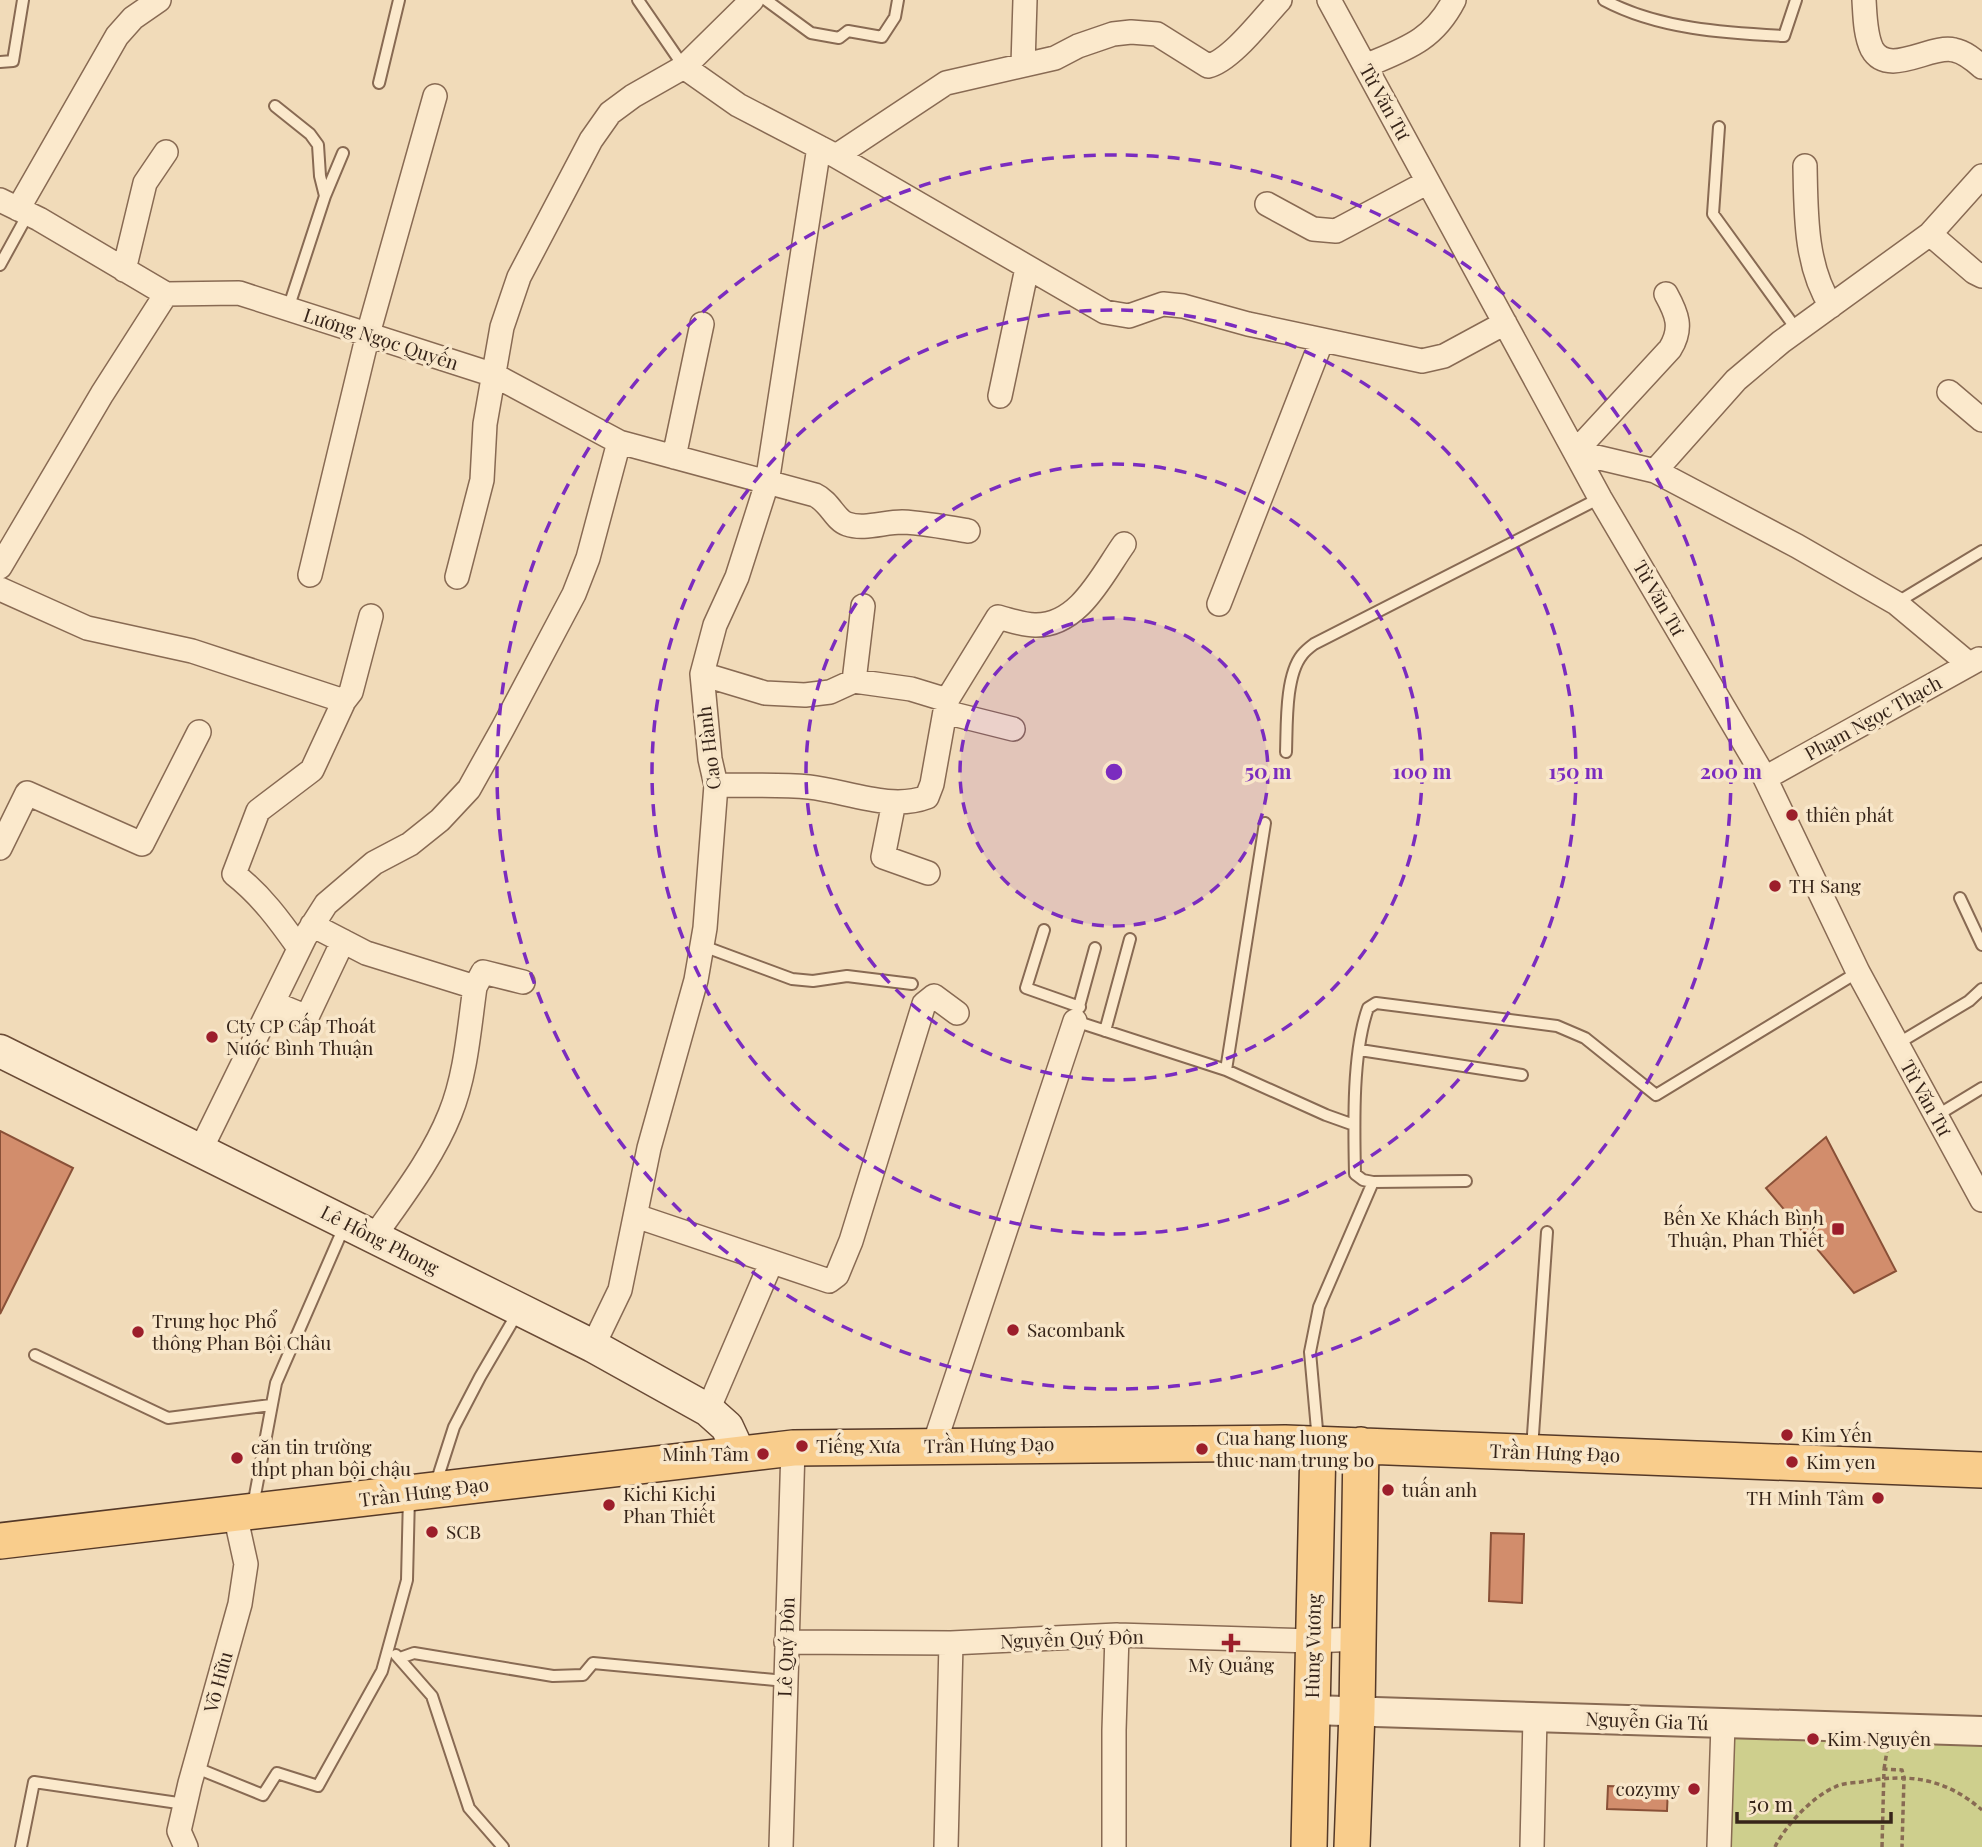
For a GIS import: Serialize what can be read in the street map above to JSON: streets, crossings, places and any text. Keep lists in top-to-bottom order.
{
  "streets": {
    "main road": ["Lê Hồng Phong", "Trần Hưng Đạo", "Hùng Vương"],
    "street": [
      "Từ Văn Tư",
      "Lương Ngọc Quyến",
      "Phạm Ngọc Thạch",
      "Cao Hành",
      "Nguyễn Quý Đôn",
      "Lê Quý Đôn",
      "Võ Hữu",
      "Nguyễn Gia Tú"
    ]
  },
  "crossings": [
    ["Từ Văn Tư", "Phạm Ngọc Thạch"],
    ["Lương Ngọc Quyến", "Cao Hành"],
    ["Cao Hành", "Lê Hồng Phong"],
    ["Lê Hồng Phong", "Trần Hưng Đạo"],
    ["Trần Hưng Đạo", "Hùng Vương"],
    ["Trần Hưng Đạo", "Lê Quý Đôn"],
    ["Trần Hưng Đạo", "Võ Hữu"],
    ["Nguyễn Quý Đôn", "Hùng Vương"],
    ["Nguyễn Quý Đôn", "Lê Quý Đôn"],
    ["Hùng Vương", "Nguyễn Gia Tú"]
  ],
  "places": {
    "other": [
      "thiên phát",
      "TH Sang",
      "Cty CP Cấp Thoát Nước Bình Thuận",
      "Sacombank",
      "Trung học Phổ thông Phan Bội Châu",
      "Kim Yến",
      "Tiếng Xưa",
      "Cua hang luong thuc nam trung bo",
      "Minh Tâm",
      "căn tin trường thpt phan bội chậu",
      "Kim yen",
      "tuấn anh",
      "TH Minh Tâm",
      "Kichi Kichi Phan Thiết",
      "SCB",
      "Kim Nguyên",
      "cozymy"
    ],
    "transit": ["Bến Xe Khách Bình Thuận, Phan Thiết"],
    "health": ["Mỳ Quảng"]
  },
  "scale_bar": "50 m",
  "rings": [
    "50 m",
    "100 m",
    "150 m",
    "200 m"
  ]
}
